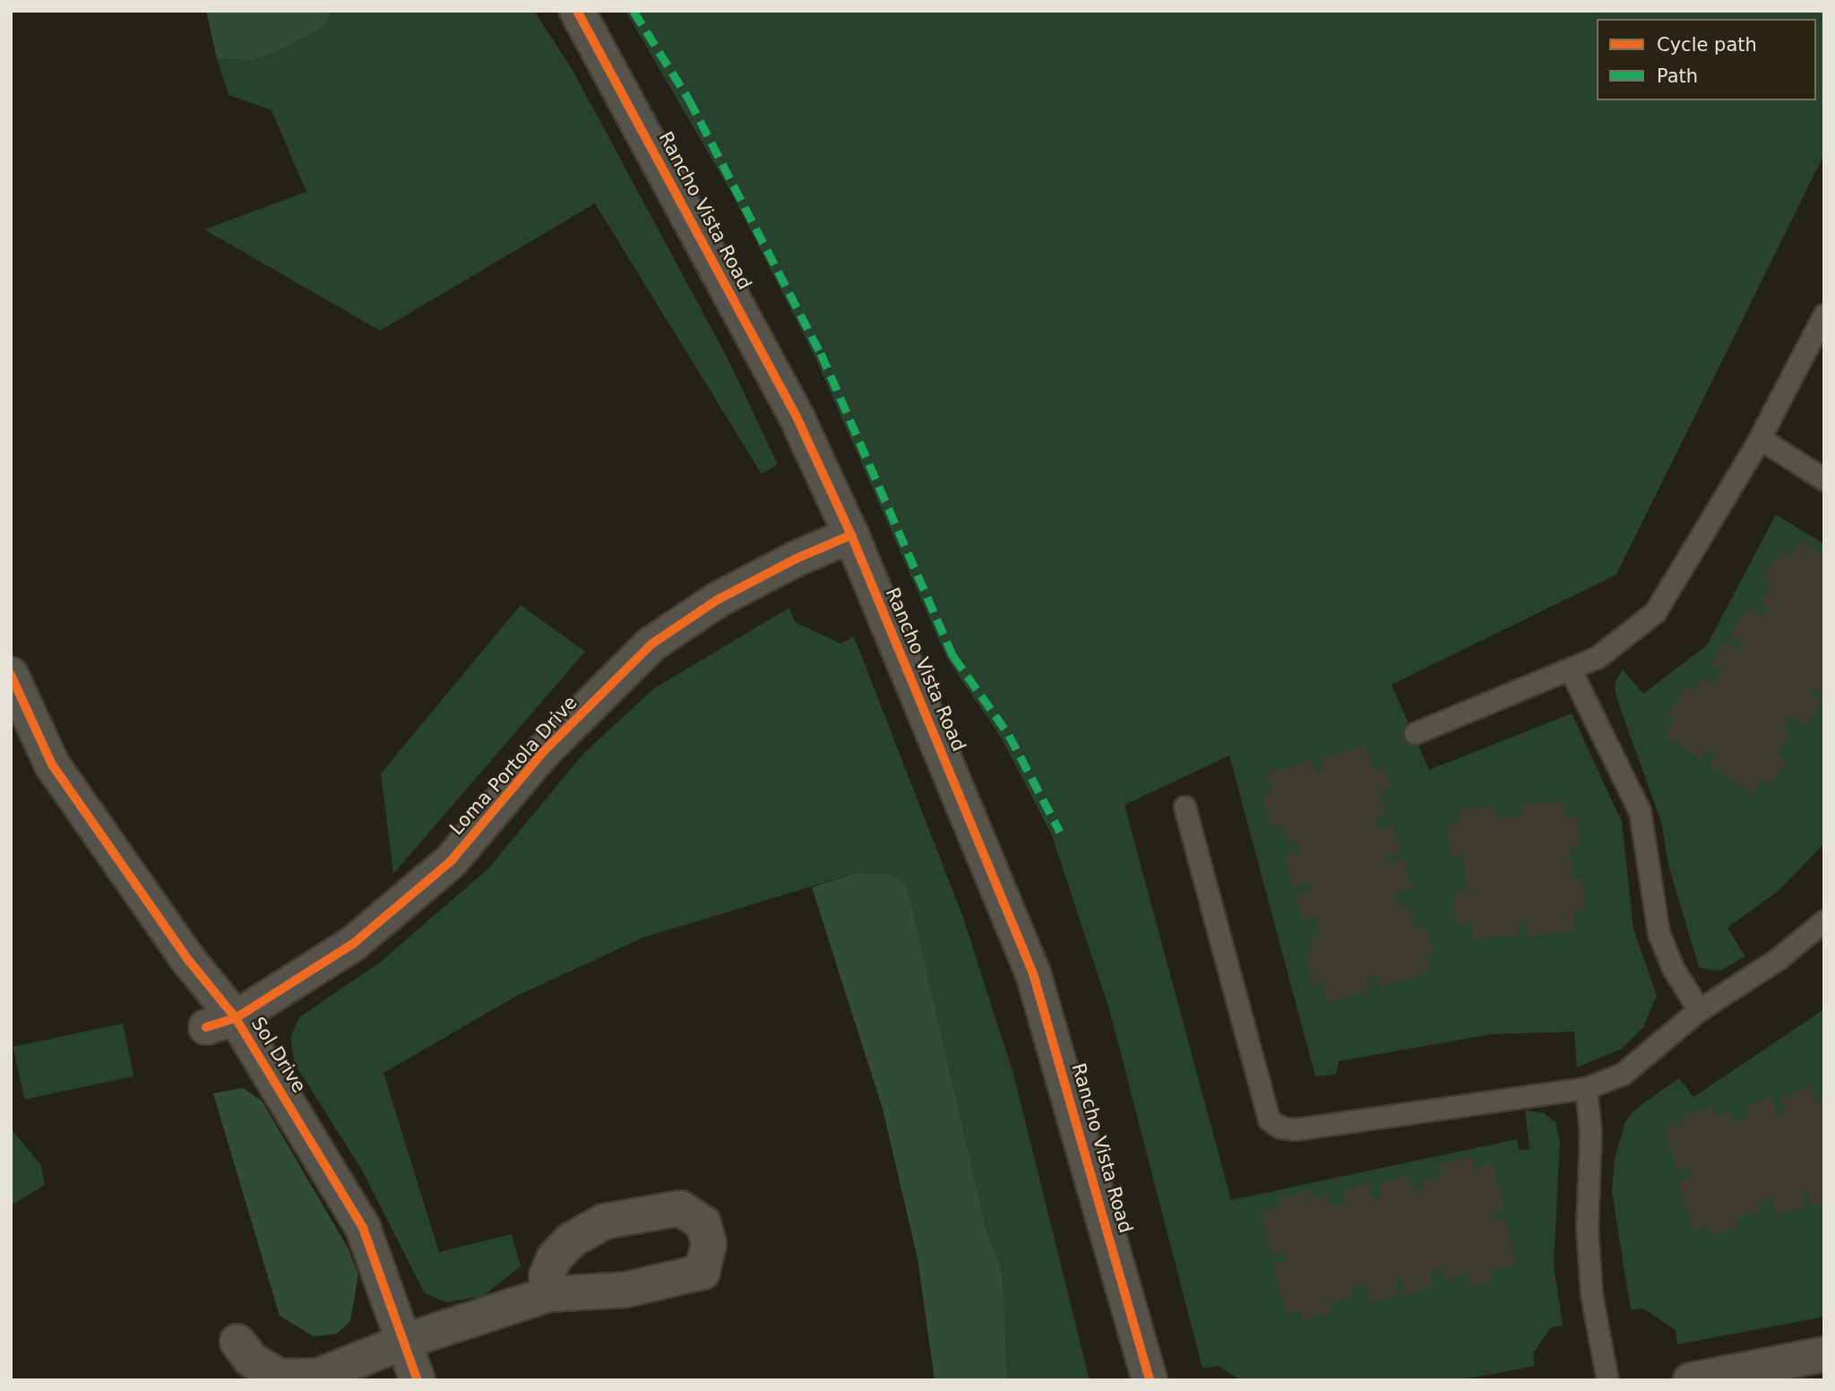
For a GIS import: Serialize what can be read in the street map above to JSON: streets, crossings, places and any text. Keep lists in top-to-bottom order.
{
  "streets": {
    "street": ["Rancho Vista Road", "Loma Portola Drive", "Sol Drive"]
  },
  "crossings": [
    ["Rancho Vista Road", "Loma Portola Drive"],
    ["Loma Portola Drive", "Sol Drive"]
  ],
  "legend": ["Cycle path", "Path"]
}
